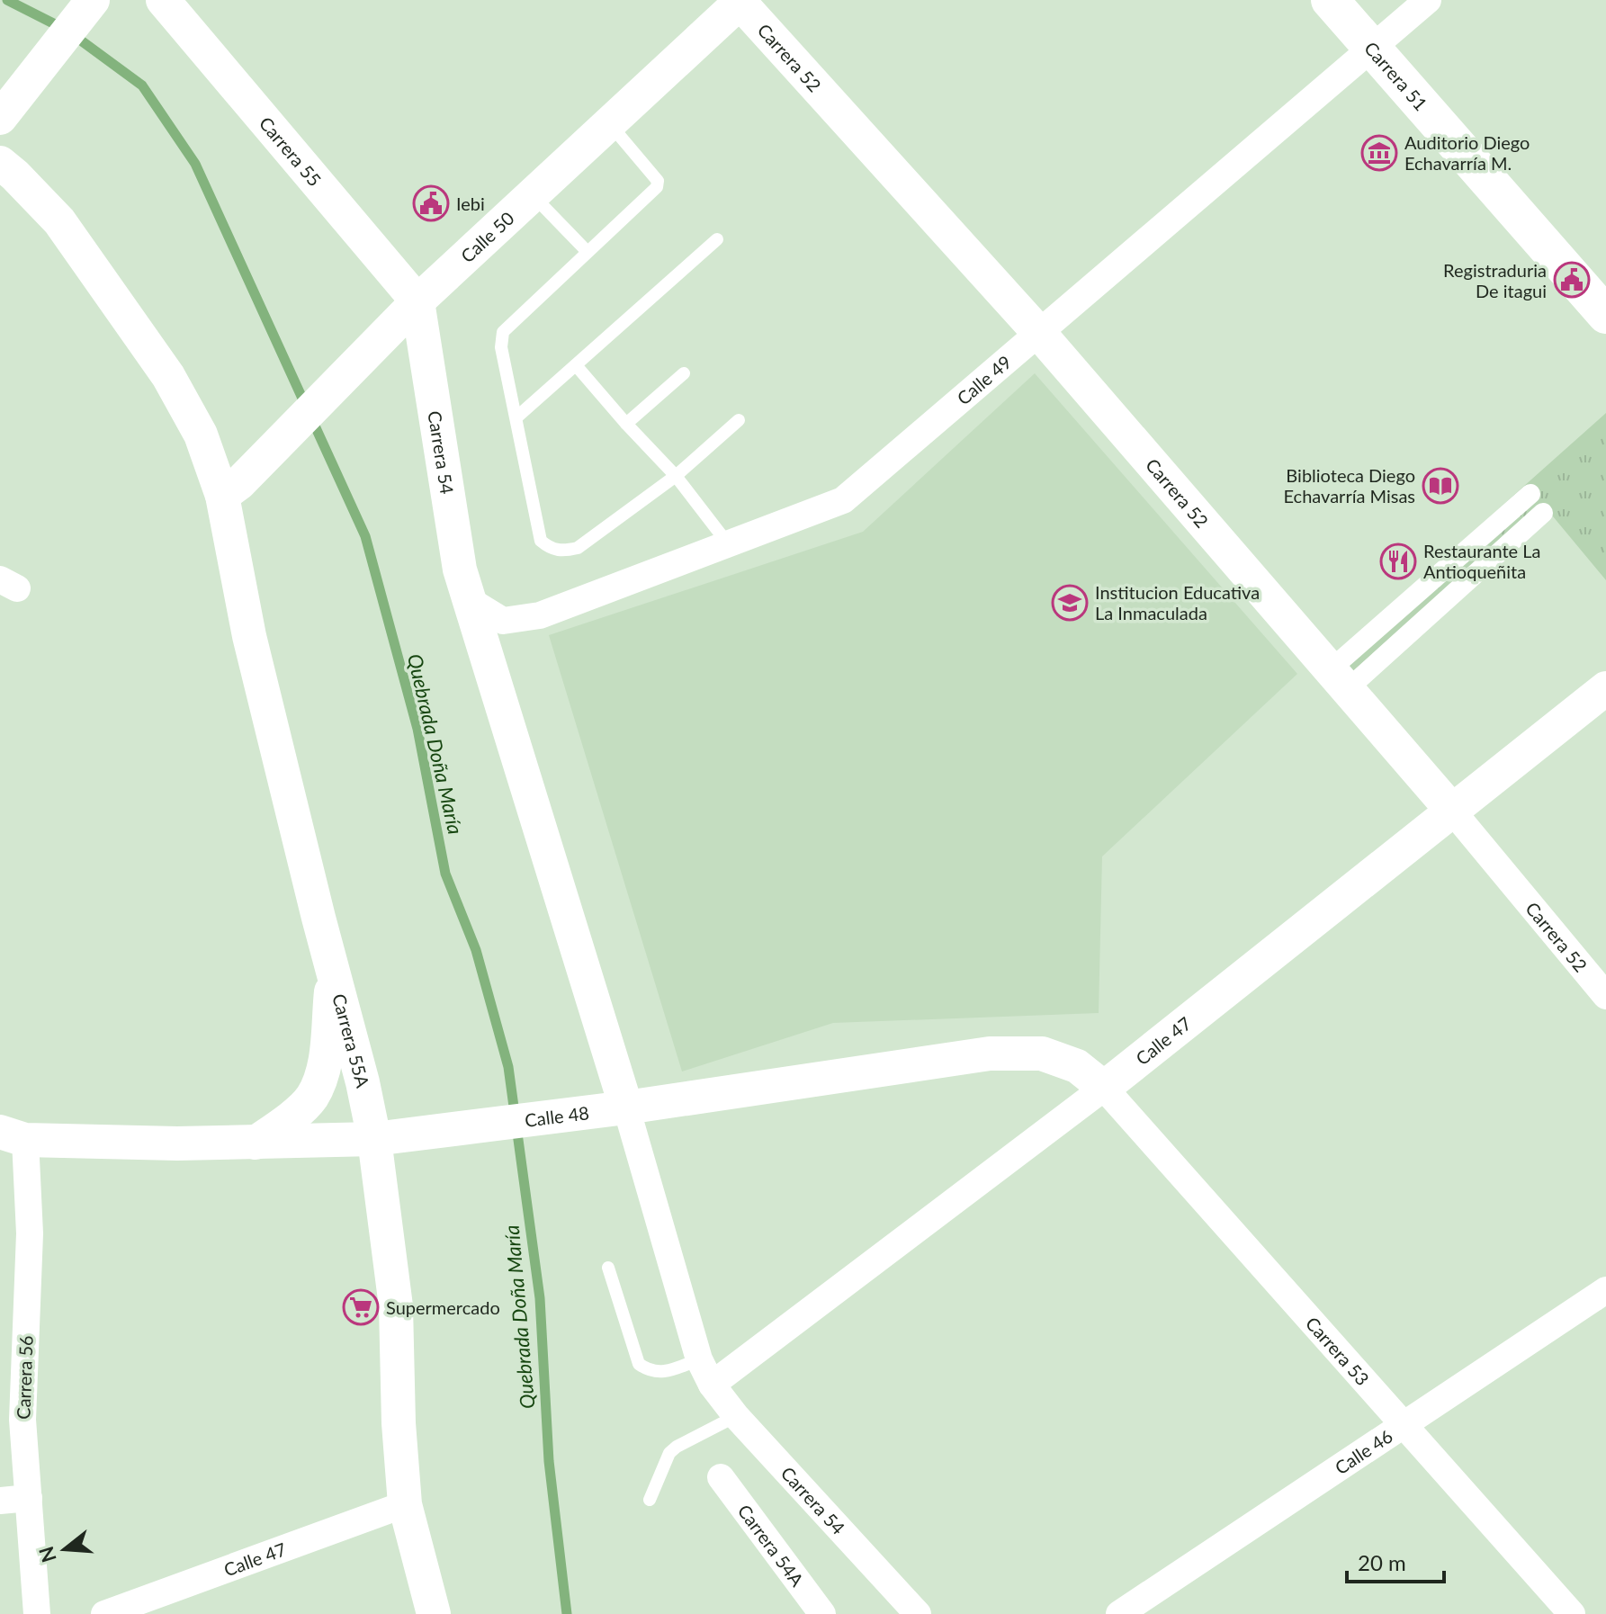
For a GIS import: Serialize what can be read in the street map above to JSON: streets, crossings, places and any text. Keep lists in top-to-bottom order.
{
  "streets": {
    "main road": ["Carrera 51"],
    "street": [
      "Carrera 52",
      "Carrera 55",
      "Calle 50",
      "Calle 49",
      "Carrera 54",
      "Carrera 55A",
      "Calle 47",
      "Calle 48",
      "Carrera 53",
      "Carrera 56",
      "Calle 46",
      "Carrera 54A"
    ]
  },
  "crossings": [
    ["Carrera 52", "Calle 50"],
    ["Carrera 52", "Calle 49"],
    ["Carrera 52", "Calle 47"],
    ["Carrera 51", "Calle 49"],
    ["Carrera 55", "Calle 50"],
    ["Carrera 55", "Carrera 54"],
    ["Calle 50", "Carrera 54"],
    ["Calle 50", "Carrera 55A"],
    ["Calle 49", "Carrera 54"],
    ["Carrera 54", "Calle 47"],
    ["Carrera 54", "Calle 48"],
    ["Carrera 55A", "Calle 47"],
    ["Carrera 55A", "Calle 48"],
    ["Calle 47", "Calle 48"],
    ["Calle 47", "Carrera 53"],
    ["Calle 48", "Carrera 53"],
    ["Calle 48", "Carrera 56"],
    ["Carrera 53", "Calle 46"]
  ],
  "water": ["Quebrada Doña María"],
  "places": {
    "museum": ["Auditorio Diego Echavarría M."],
    "public building": ["Iebi", "Registraduria De itagui"],
    "library": ["Biblioteca Diego Echavarría Misas"],
    "restaurant": ["Restaurante La Antioqueñita"],
    "school or university": ["Institucion Educativa La Inmaculada"],
    "supermarket": ["Supermercado"]
  },
  "scale_bar": "20 m",
  "north": "left"
}
